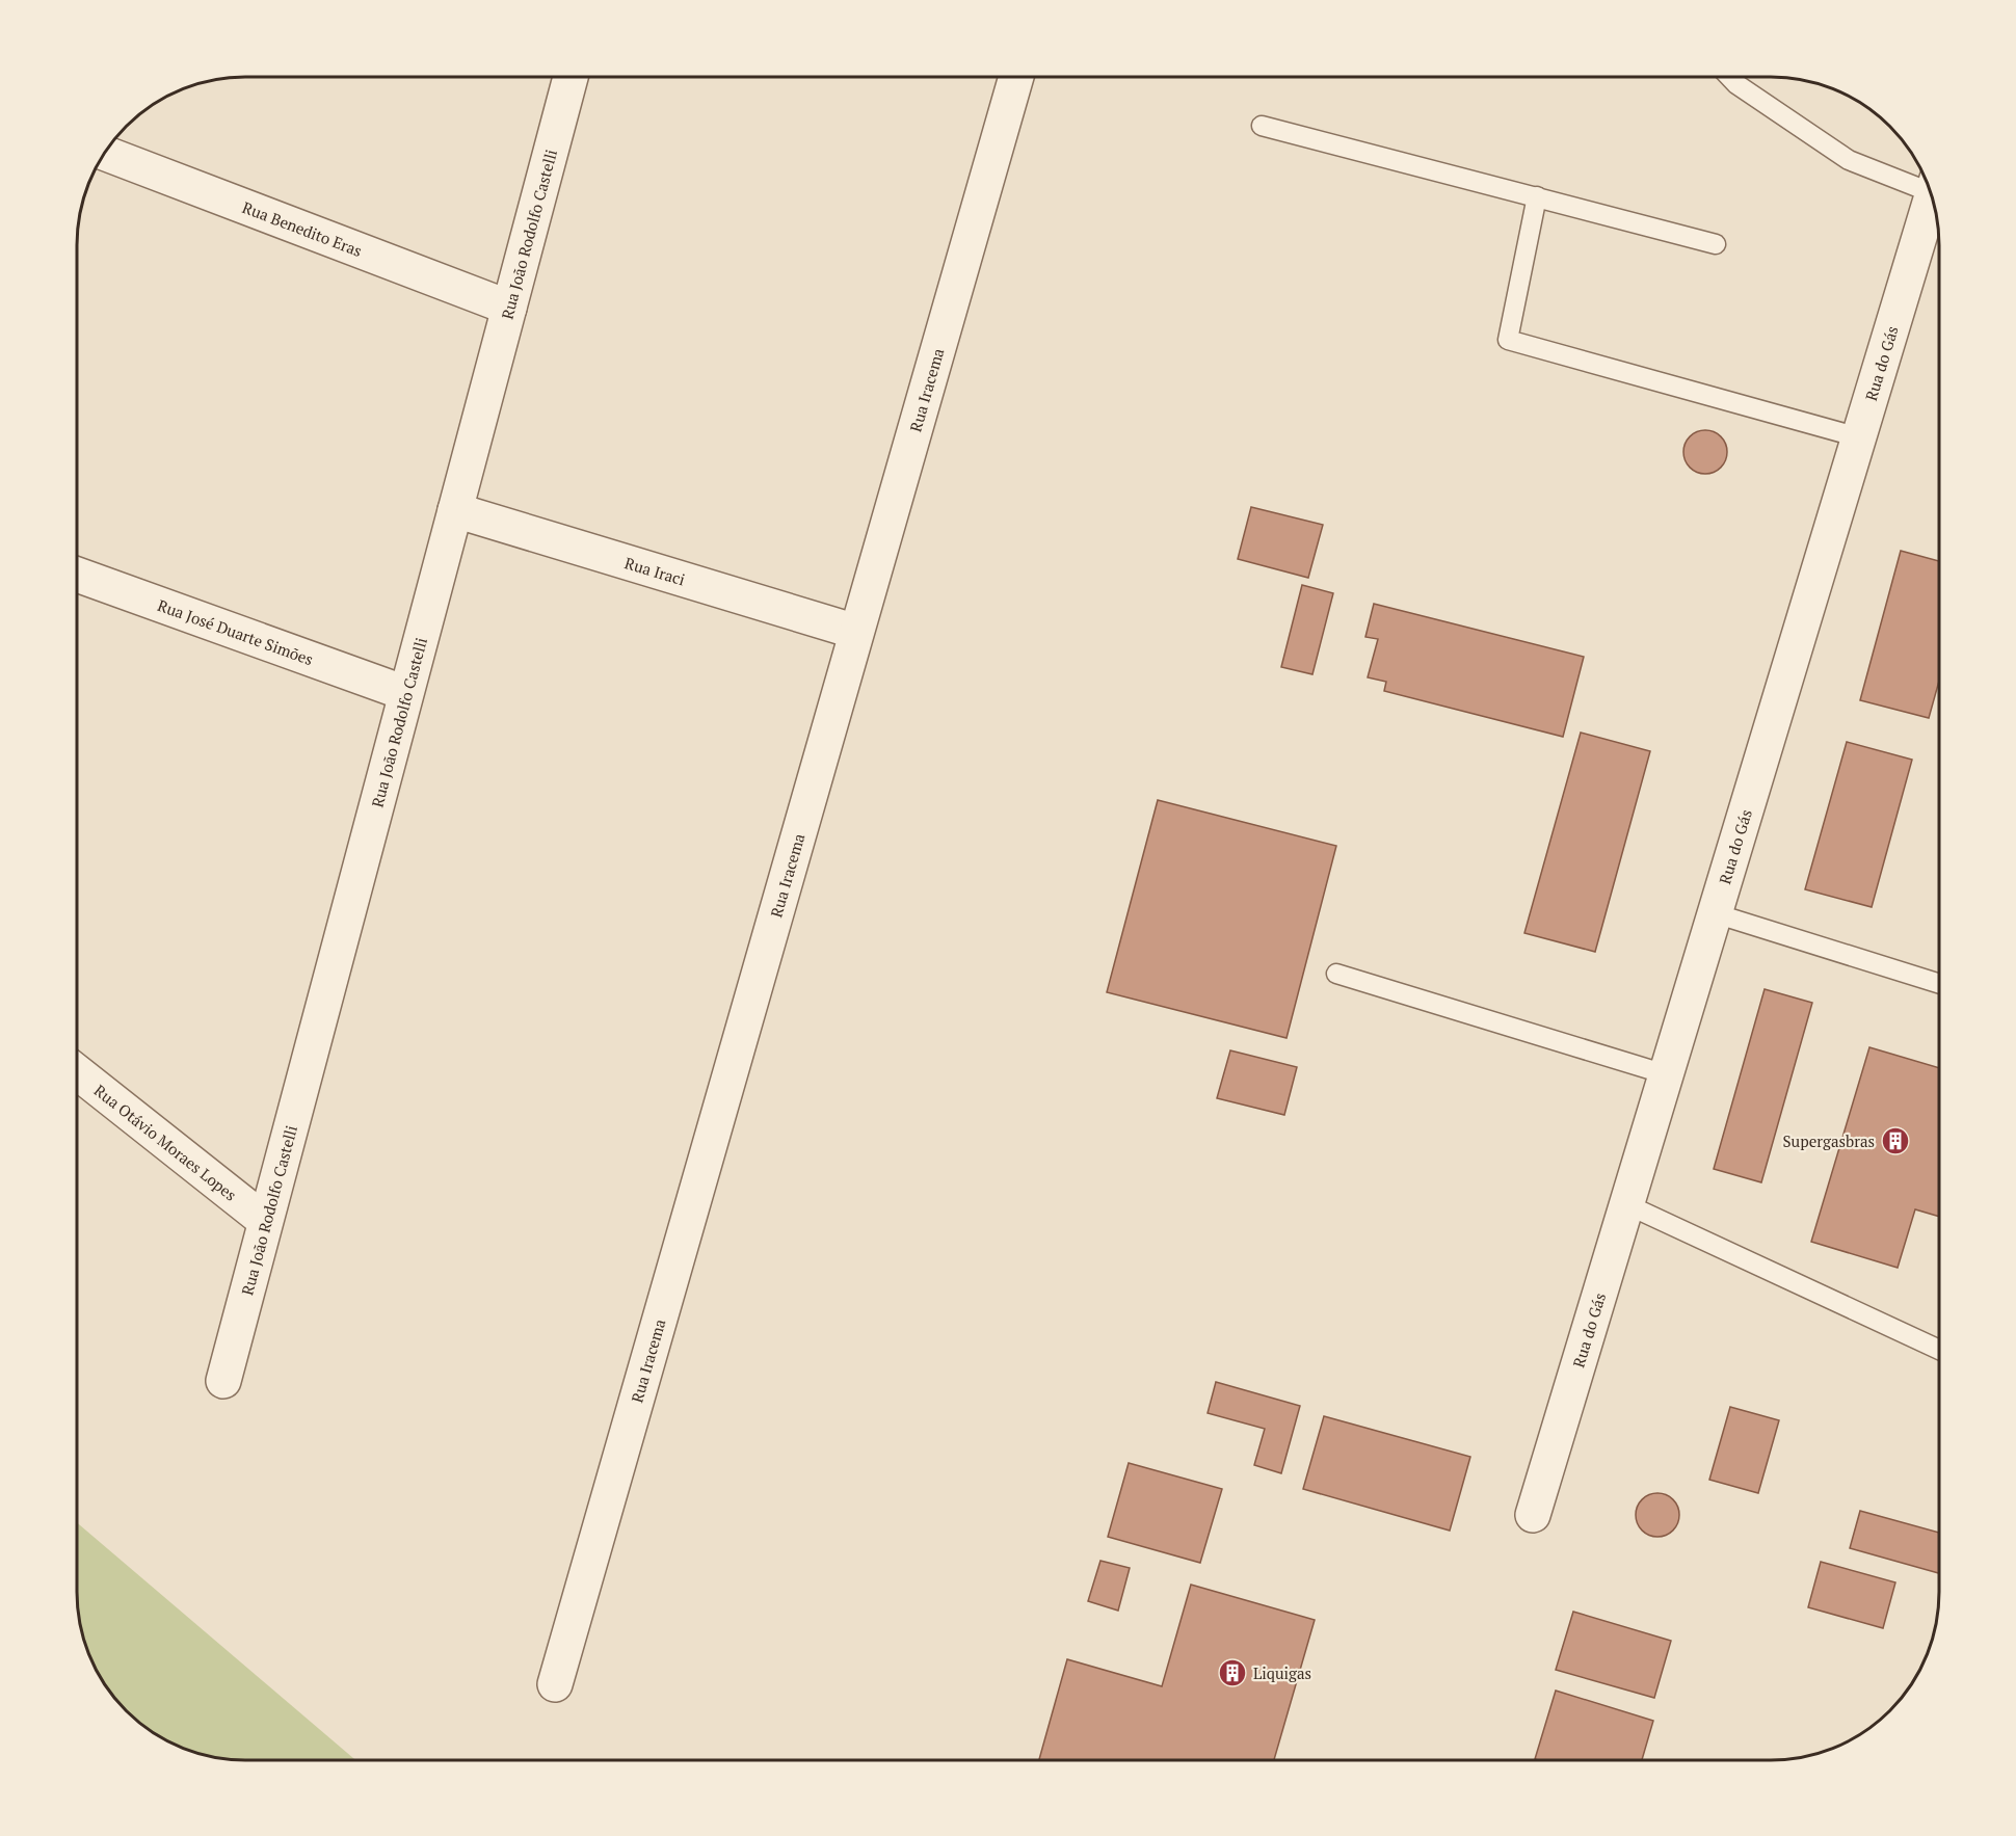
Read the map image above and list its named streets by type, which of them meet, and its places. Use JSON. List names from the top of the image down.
{
  "streets": {
    "street": [
      "Rua Benedito Eras",
      "Rua João Rodolfo Castelli",
      "Rua do Gás",
      "Rua Iracema",
      "Rua Iraci",
      "Rua José Duarte Simões",
      "Rua Otávio Moraes Lopes"
    ]
  },
  "crossings": [
    ["Rua Benedito Eras", "Rua João Rodolfo Castelli"],
    ["Rua João Rodolfo Castelli", "Rua Iraci"],
    ["Rua João Rodolfo Castelli", "Rua José Duarte Simões"],
    ["Rua João Rodolfo Castelli", "Rua Otávio Moraes Lopes"],
    ["Rua Iracema", "Rua Iraci"]
  ],
  "places": {
    "building": ["Supergasbras", "Liquigas"]
  }
}
